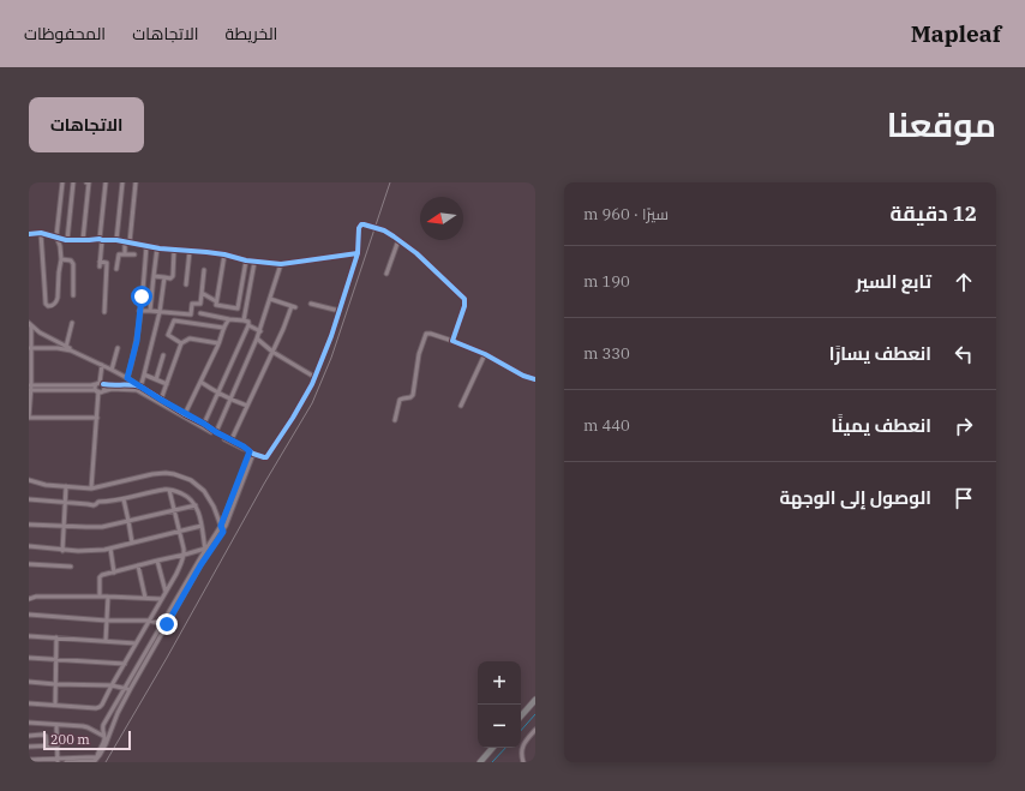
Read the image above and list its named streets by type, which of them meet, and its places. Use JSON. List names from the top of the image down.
{
  "scale_bar": "200 m",
  "north": "left",
  "page": {
    "header": "Mapleaf",
    "nav": ["الخريطة", "الاتجاهات", "المحفوظات"],
    "title": "موقعنا",
    "buttons": "الاتجاهات",
    "heading": ["12 دقيقة", "سيرًا · 960 m"],
    "list": [
      ["تابع السير", "190 m"],
      ["انعطف يسارًا", "330 m"],
      ["انعطف يمينًا", "440 m"],
      "الوصول إلى الوجهة"
    ],
    "map_buttons": ["+", "−"],
    "scale": "200 m"
  }
}
